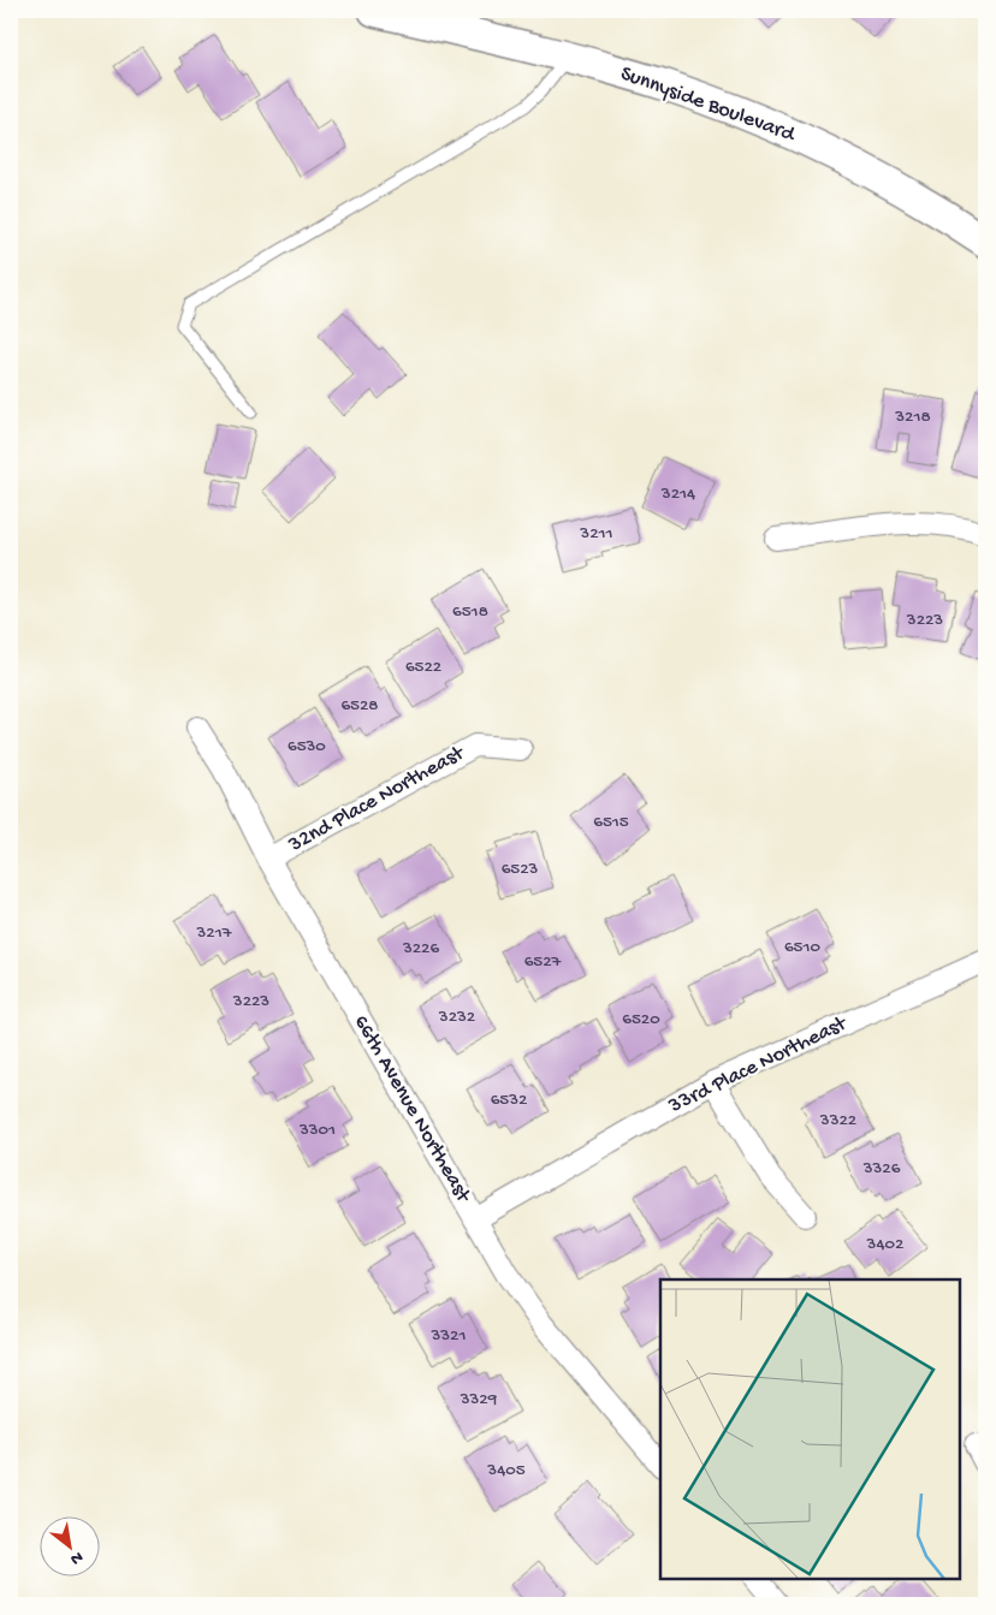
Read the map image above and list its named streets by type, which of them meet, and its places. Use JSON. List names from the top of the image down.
{
  "streets": {
    "street": [
      "Sunnyside Boulevard",
      "32nd Place Northeast",
      "33rd Place Northeast",
      "66th Avenue Northeast"
    ]
  },
  "crossings": [
    ["32nd Place Northeast", "66th Avenue Northeast"],
    ["33rd Place Northeast", "66th Avenue Northeast"]
  ],
  "house_numbers": [
    "3218",
    "3214",
    "3211",
    "6518",
    "3223",
    "6522",
    "6528",
    "6530",
    "6515",
    "6523",
    "3217",
    "6510",
    "3226",
    "6527",
    "3223",
    "3232",
    "6520",
    "6532",
    "3322",
    "3301",
    "3326",
    "3402",
    "3321",
    "3329",
    "3405"
  ],
  "north": "bottom right"
}
